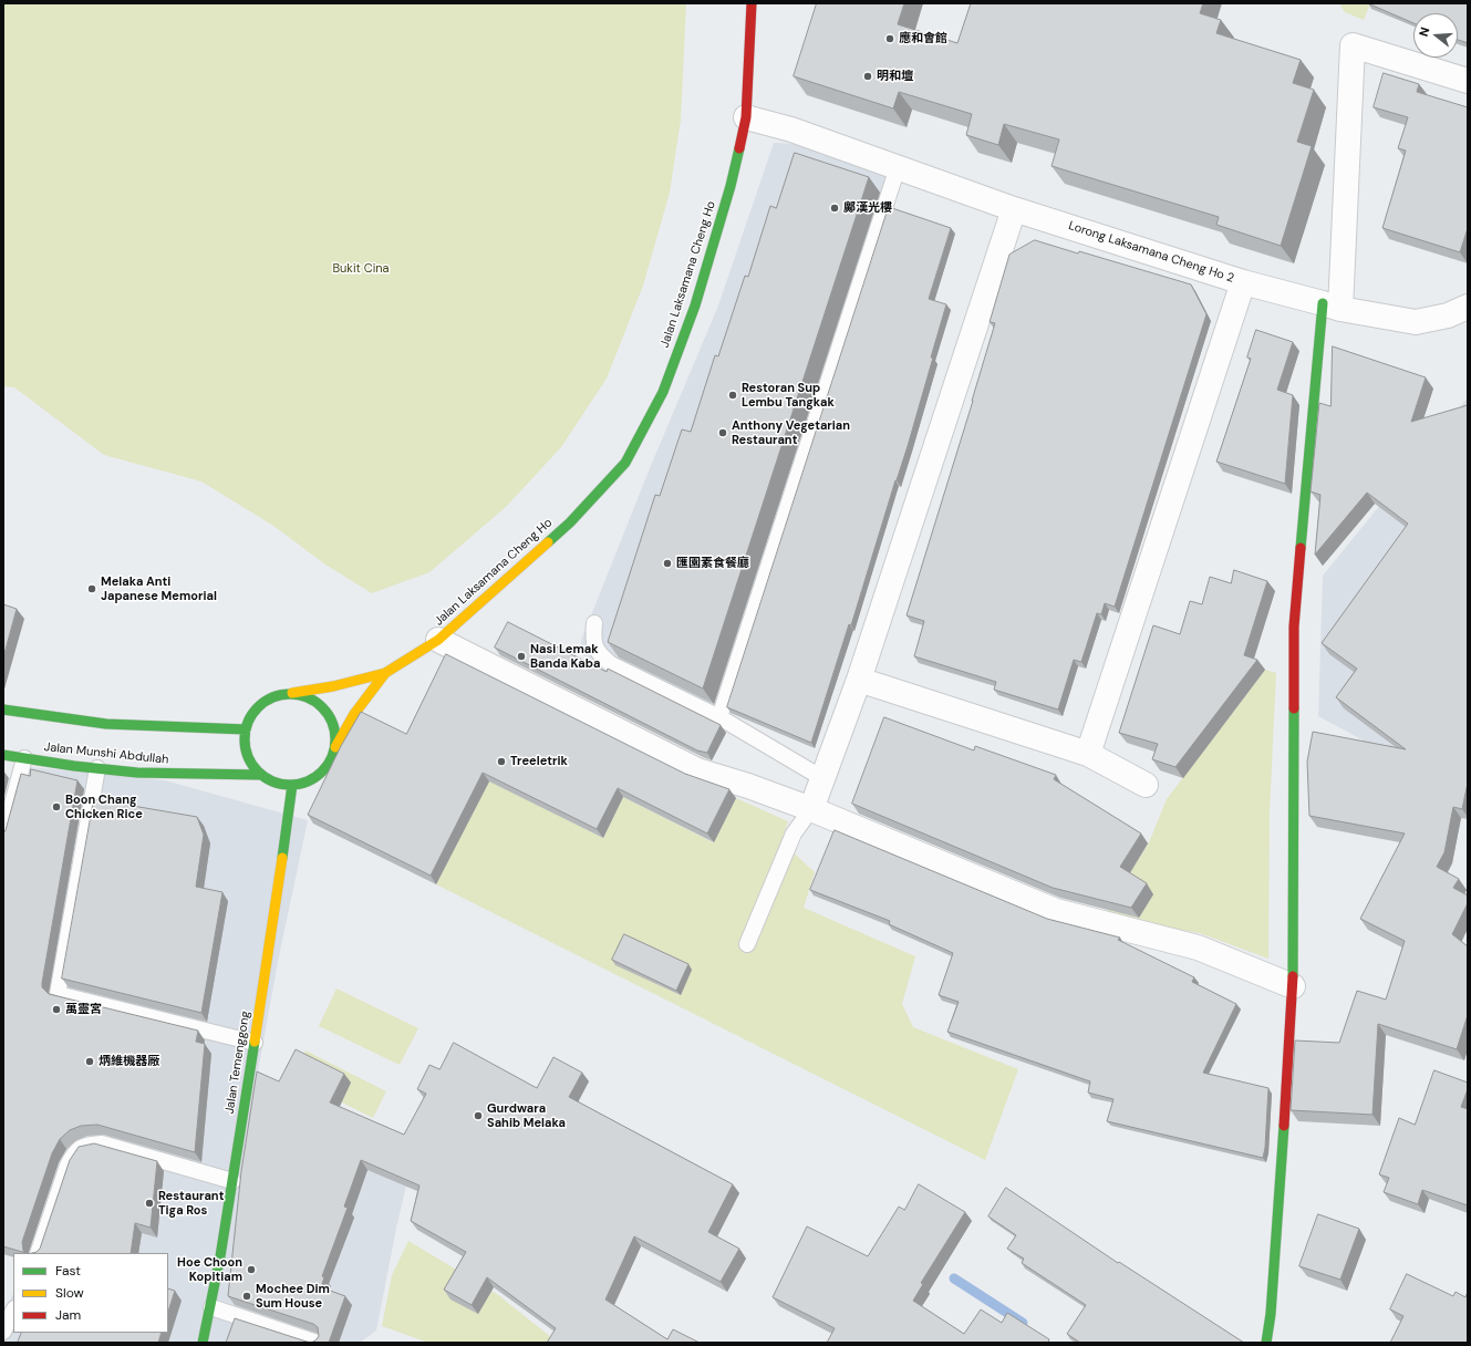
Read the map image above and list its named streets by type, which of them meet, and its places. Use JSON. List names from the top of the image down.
{
  "streets": {
    "main road": ["Jalan Laksamana Cheng Ho", "Jalan Munshi Abdullah", "Jalan Temenggong"],
    "street": ["Lorong Laksamana Cheng Ho 2"]
  },
  "crossings": [
    ["Lorong Laksamana Cheng Ho 2", "Jalan Laksamana Cheng Ho"],
    ["Jalan Laksamana Cheng Ho", "Jalan Munshi Abdullah"],
    ["Jalan Laksamana Cheng Ho", "Jalan Temenggong"],
    ["Jalan Munshi Abdullah", "Jalan Temenggong"]
  ],
  "parks": ["Bukit Cina"],
  "places": [
    "應和會館",
    "明和壇",
    "鄺漢光樓",
    "Restoran Sup Lembu Tangkak",
    "Anthony Vegetarian Restaurant",
    "匯園素食餐廳",
    "Melaka Anti Japanese Memorial",
    "Nasi Lemak Banda Kaba",
    "Treeletrik",
    "Boon Chang Chicken Rice",
    "萬靈宮",
    "炳維機器厰",
    "Gurdwara Sahib Melaka",
    "Restaurant Tiga Ros",
    "Hoe Choon Kopitiam",
    "Mochee Dim Sum House"
  ],
  "legend": ["Fast", "Slow", "Jam"],
  "north": "left"
}
